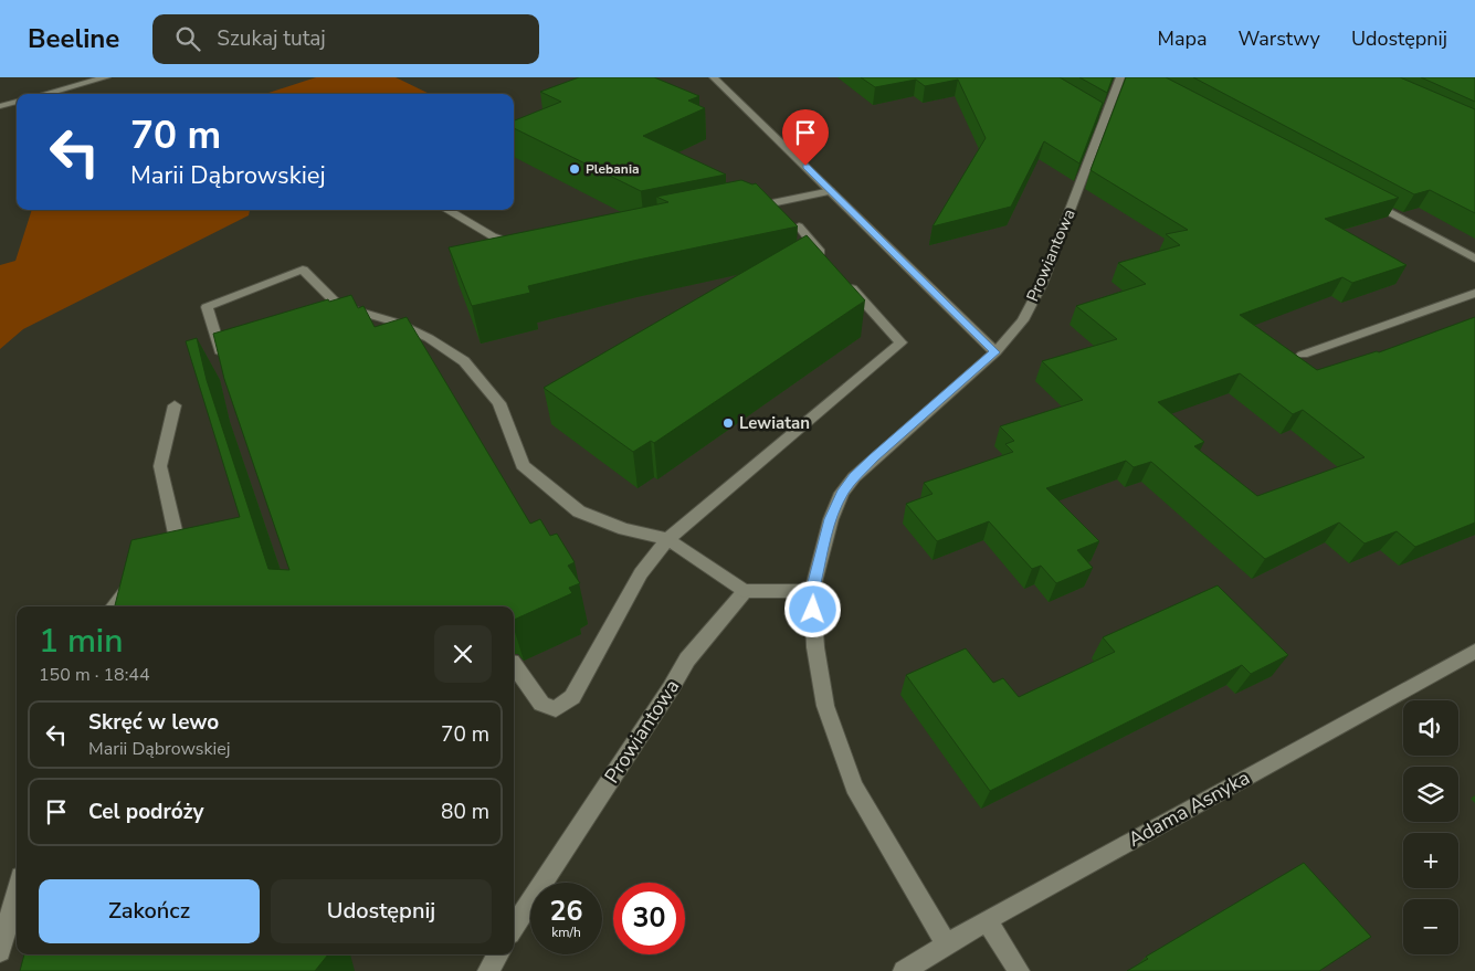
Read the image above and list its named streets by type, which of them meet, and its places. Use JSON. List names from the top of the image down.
{
  "streets": {
    "street": ["Prowiantowa", "Adama Asnyka"]
  },
  "crossings": [
    ["Prowiantowa", "Adama Asnyka"]
  ],
  "places": ["Plebania", "Lewiatan"],
  "page": {
    "header": "Beeline",
    "search": "Szukaj tutaj",
    "nav": ["Mapa", "Warstwy", "Udostępnij"],
    "turn": ["70 m", "Marii Dąbrowskiej"],
    "heading": ["1 min", "150 m · 18:44"],
    "map_buttons": ["+", "−"],
    "list": [
      {
        "name": "Skręć w lewo",
        "note": "Marii Dąbrowskiej",
        "value": "70 m"
      },
      {
        "name": "Cel podróży",
        "value": "80 m"
      }
    ],
    "buttons": ["Zakończ", "Udostępnij"],
    "speed": "26 km/h",
    "limit": "30"
  }
}
